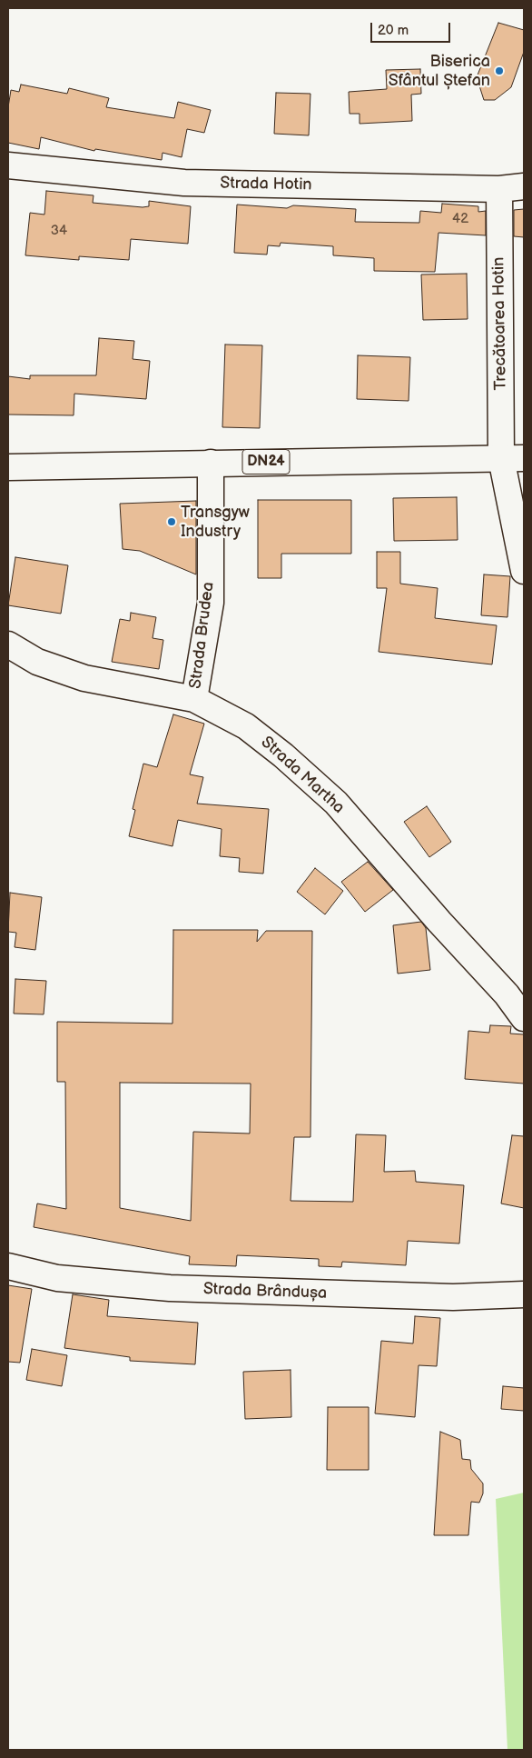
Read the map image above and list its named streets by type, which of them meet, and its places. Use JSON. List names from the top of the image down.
{
  "streets": {
    "street": [
      "Strada Hotin",
      "Trecătoarea Hotin",
      "DN24",
      "Strada Brudea",
      "Strada Martha",
      "Strada Brândușa"
    ]
  },
  "crossings": [
    ["Strada Hotin", "Trecătoarea Hotin"],
    ["Trecătoarea Hotin", "DN24"],
    ["DN24", "Strada Brudea"],
    ["Strada Brudea", "Strada Martha"]
  ],
  "places": ["Biserica Sfântul Ștefan", "Transgyw Industry"],
  "house_numbers": ["42", "34"],
  "scale_bar": "20 m"
}
